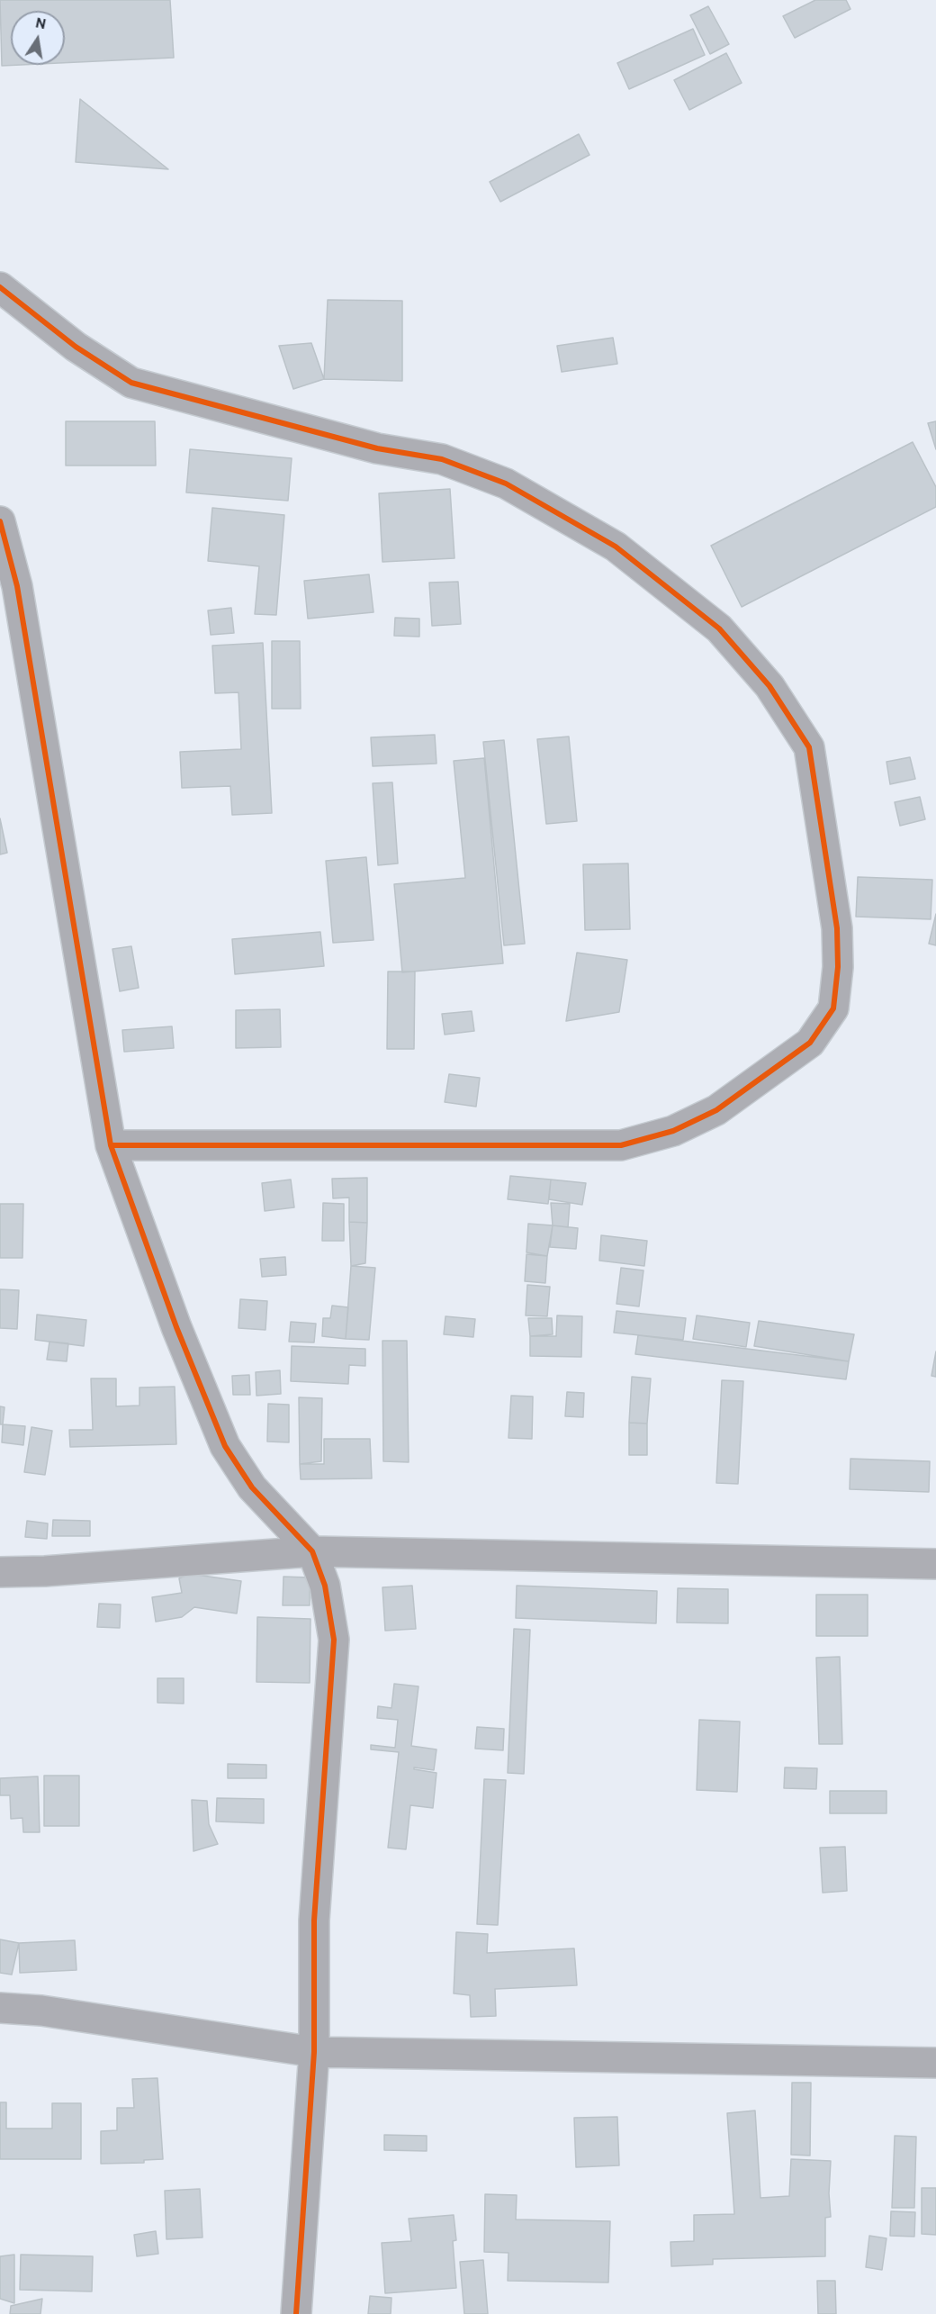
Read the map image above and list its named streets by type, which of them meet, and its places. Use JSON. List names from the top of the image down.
{
  "north": "top"
}
